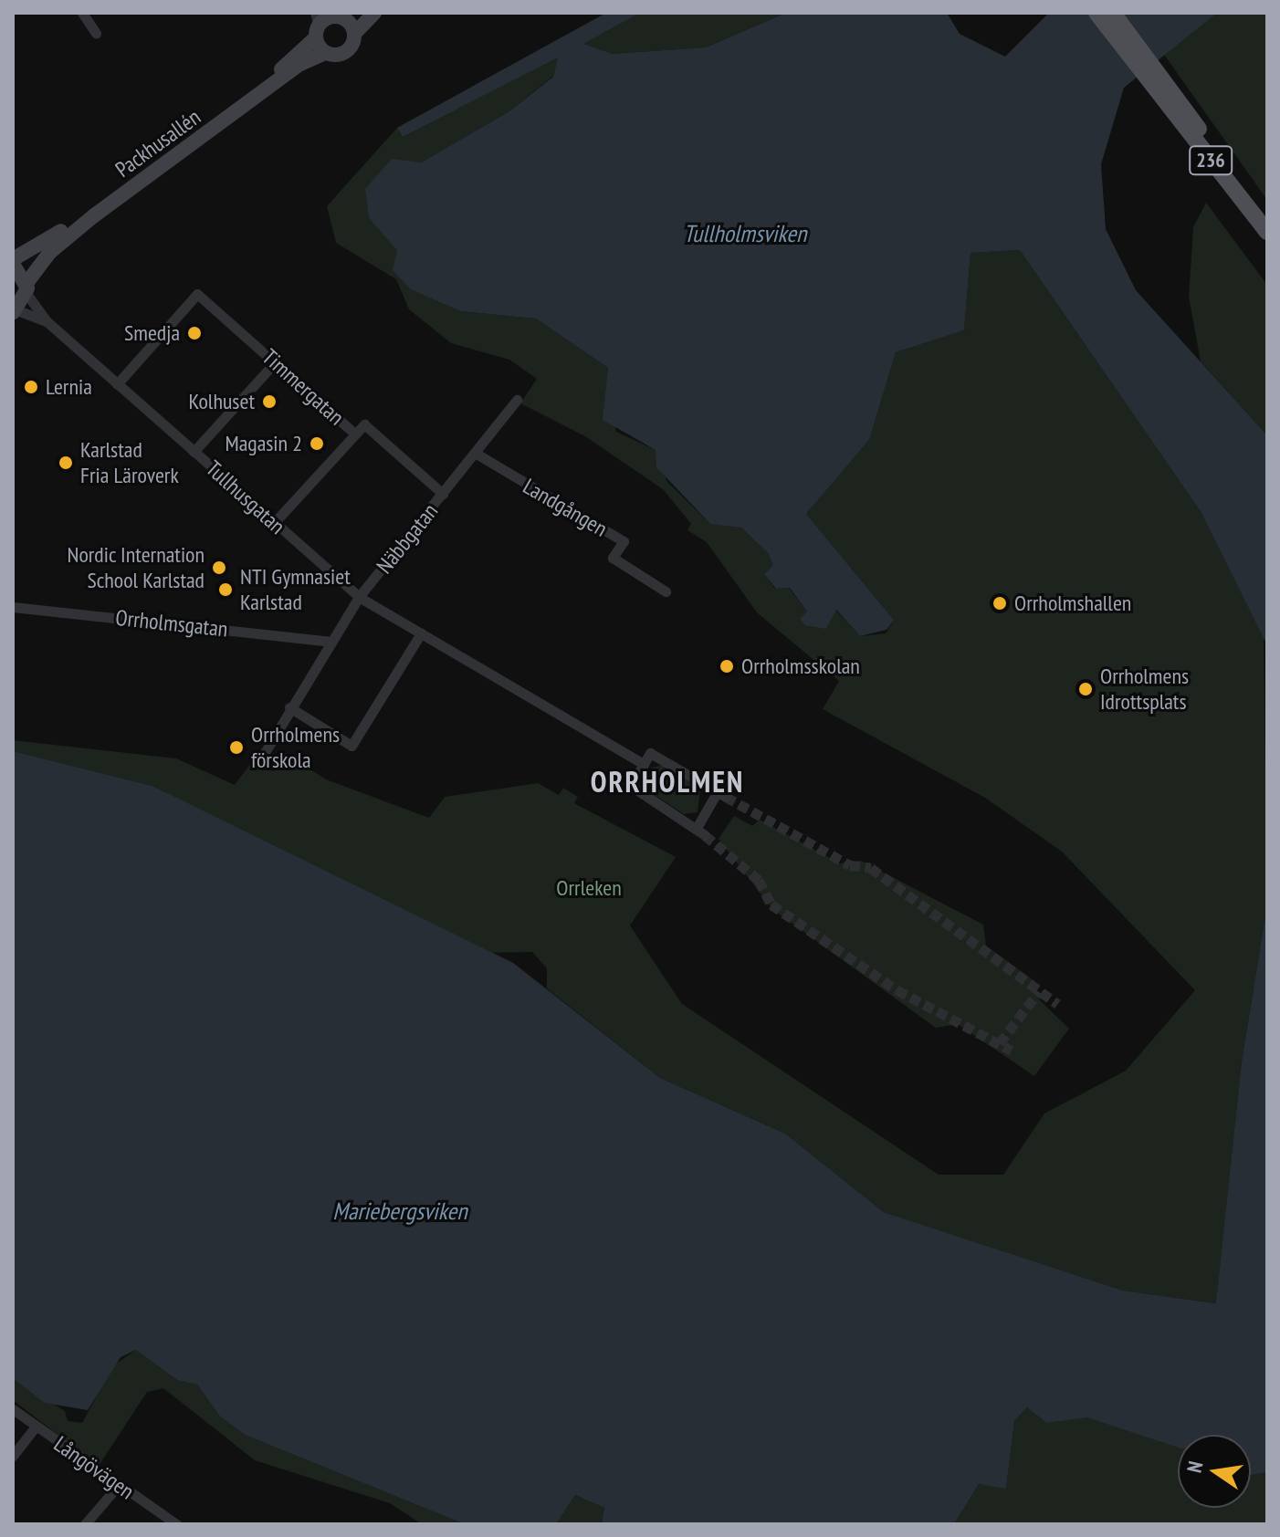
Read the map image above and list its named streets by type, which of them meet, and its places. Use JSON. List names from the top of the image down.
{
  "streets": {
    "main road": ["236"],
    "street": [
      "Packhusallén",
      "Timmergatan",
      "Tullhusgatan",
      "Landgången",
      "Näbbgatan",
      "Orrholmsgatan",
      "Långövägen"
    ]
  },
  "crossings": [
    ["Packhusallén", "Tullhusgatan"],
    ["Timmergatan", "Tullhusgatan"],
    ["Timmergatan", "Näbbgatan"],
    ["Tullhusgatan", "Näbbgatan"],
    ["Landgången", "Näbbgatan"],
    ["Näbbgatan", "Orrholmsgatan"]
  ],
  "districts": ["ORRHOLMEN"],
  "water": ["Tullholmsviken", "Mariebergsviken"],
  "parks": ["Orrleken"],
  "places": [
    "Smedja",
    "Lernia",
    "Kolhuset",
    "Magasin 2",
    "Karlstad Fria Läroverk",
    "Nordic Internation School Karlstad",
    "NTI Gymnasiet Karlstad",
    "Orrholmshallen",
    "Orrholmsskolan",
    "Orrholmens Idrottsplats",
    "Orrholmens förskola"
  ],
  "north": "left"
}
